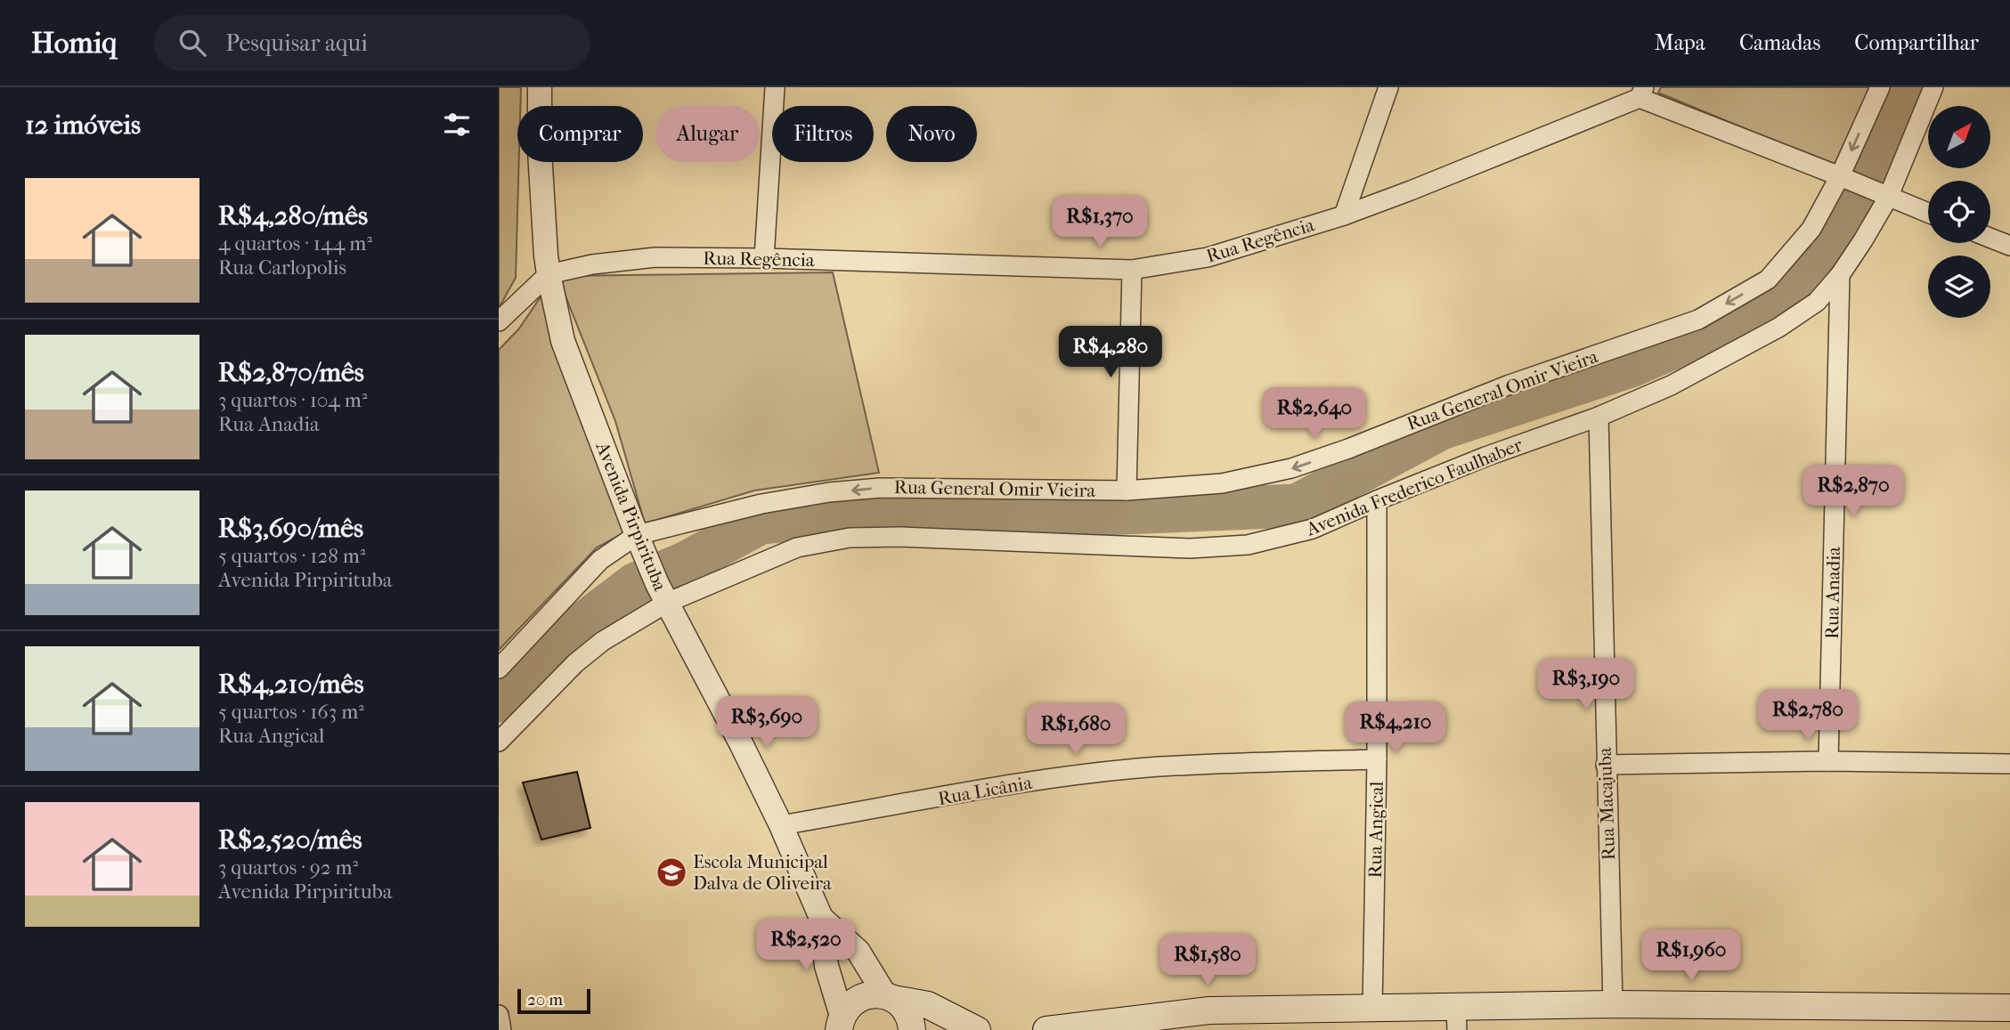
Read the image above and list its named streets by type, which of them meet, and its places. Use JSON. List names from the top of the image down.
{
  "streets": {
    "street": [
      "Rua Regência",
      "Rua General Omir Vieira",
      "Avenida Frederico Faulhaber",
      "Avenida Pirpirituba",
      "Rua Anadia",
      "Rua Licânia",
      "Rua Macajuba",
      "Rua Angical"
    ]
  },
  "crossings": [
    ["Rua Regência", "Avenida Pirpirituba"],
    ["Rua General Omir Vieira", "Avenida Pirpirituba"],
    ["Avenida Frederico Faulhaber", "Avenida Pirpirituba"],
    ["Avenida Frederico Faulhaber", "Rua Anadia"],
    ["Avenida Frederico Faulhaber", "Rua Macajuba"],
    ["Avenida Frederico Faulhaber", "Rua Angical"],
    ["Avenida Pirpirituba", "Rua Licânia"],
    ["Rua Licânia", "Rua Angical"]
  ],
  "one_way": ["Rua General Omir Vieira"],
  "places": {
    "school or university": ["Escola Municipal Dalva de Oliveira"]
  },
  "scale_bar": "20 m",
  "north": "top right",
  "page": {
    "header": "Homiq",
    "search": "Pesquisar aqui",
    "nav": ["Mapa", "Camadas", "Compartilhar"],
    "heading": "12 imóveis",
    "chip": [
      "Comprar",
      "Alugar",
      "Filtros",
      "Novo"
    ],
    "list": [
      {
        "name": "R$4,280/mês",
        "note": "4 quartos · 144 m² · Rua Carlopolis"
      },
      {
        "name": "R$2,870/mês",
        "note": "3 quartos · 104 m² · Rua Anadia"
      },
      {
        "name": "R$3,690/mês",
        "note": "5 quartos · 128 m² · Avenida Pirpirituba"
      },
      {
        "name": "R$4,210/mês",
        "note": "5 quartos · 163 m² · Rua Angical"
      },
      {
        "name": "R$2,520/mês",
        "note": "3 quartos · 92 m² · Avenida Pirpirituba"
      }
    ],
    "price": [
      "R$1,370",
      "R$4,280",
      "R$2,640",
      "R$2,870",
      "R$3,190",
      "R$2,780",
      "R$3,690",
      "R$4,210",
      "R$1,680",
      "R$2,520",
      "R$1,960",
      "R$1,580"
    ],
    "scale": "20 m"
  }
}
